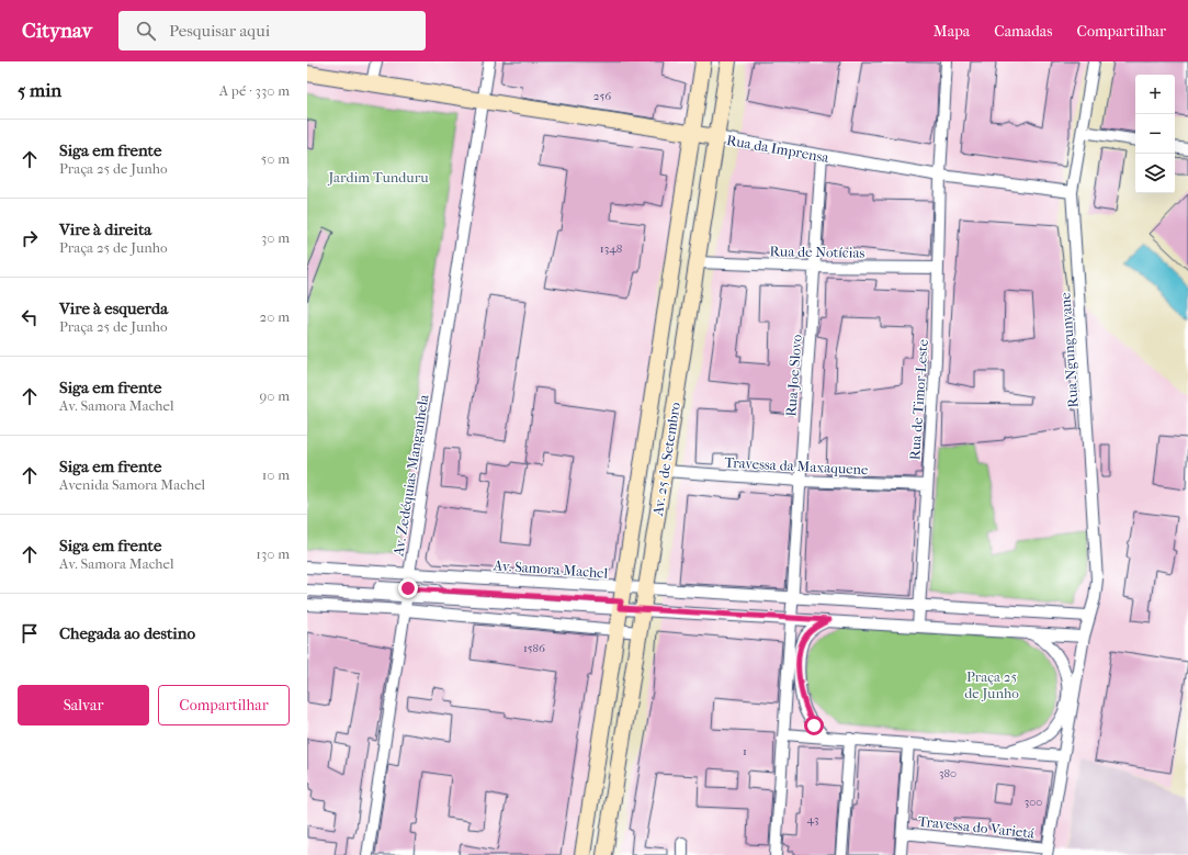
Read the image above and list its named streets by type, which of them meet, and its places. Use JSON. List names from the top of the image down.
{
  "streets": {
    "main road": ["Rua da Imprensa", "Av. 25 de Setembro"],
    "street": [
      "Rua de Notícias",
      "Rua Ngungunyane",
      "Rua Joe Slovo",
      "Rua de Timor-Leste",
      "Travessa da Maxaquene",
      "Av. Zedéquias Manganhela",
      "Av. Samora Machel",
      "Travessa do Varietá"
    ]
  },
  "crossings": [
    ["Rua da Imprensa", "Rua Ngungunyane"],
    ["Rua da Imprensa", "Rua Joe Slovo"],
    ["Rua da Imprensa", "Rua de Timor-Leste"],
    ["Rua da Imprensa", "Av. 25 de Setembro"],
    ["Rua da Imprensa", "Av. Zedéquias Manganhela"],
    ["Rua de Notícias", "Rua Joe Slovo"],
    ["Rua de Notícias", "Rua de Timor-Leste"],
    ["Rua de Notícias", "Av. 25 de Setembro"],
    ["Rua Ngungunyane", "Av. Samora Machel"],
    ["Rua Joe Slovo", "Travessa da Maxaquene"],
    ["Rua Joe Slovo", "Av. Samora Machel"],
    ["Rua de Timor-Leste", "Travessa da Maxaquene"],
    ["Rua de Timor-Leste", "Av. Samora Machel"],
    ["Av. 25 de Setembro", "Travessa da Maxaquene"],
    ["Av. 25 de Setembro", "Av. Samora Machel"],
    ["Av. Zedéquias Manganhela", "Av. Samora Machel"]
  ],
  "parks": ["Jardim Tunduru", "Praça 25 de Junho"],
  "house_numbers": [
    "256",
    "1348",
    "1586",
    "1",
    "380",
    "300",
    "43"
  ],
  "page": {
    "header": "Citynav",
    "search": "Pesquisar aqui",
    "nav": ["Mapa", "Camadas", "Compartilhar"],
    "heading": ["5 min", "A pé · 330 m"],
    "map_buttons": ["+", "−"],
    "list": [
      ["Siga em frente", "Praça 25 de Junho", "50 m"],
      ["Vire à direita", "Praça 25 de Junho", "30 m"],
      ["Vire à esquerda", "Praça 25 de Junho", "20 m"],
      ["Siga em frente", "Av. Samora Machel", "90 m"],
      ["Siga em frente", "Avenida Samora Machel", "10 m"],
      ["Siga em frente", "Av. Samora Machel", "130 m"],
      "Chegada ao destino"
    ],
    "buttons": ["Salvar", "Compartilhar"]
  }
}
